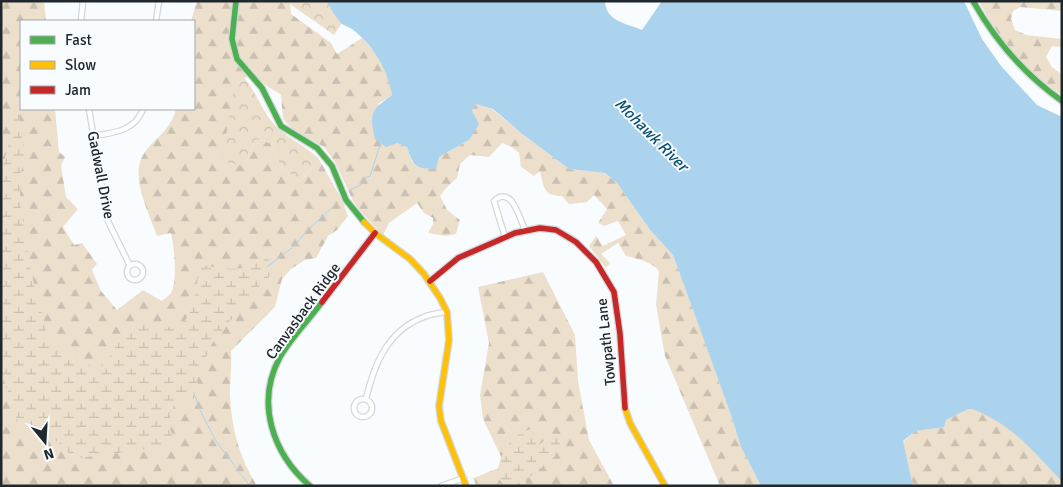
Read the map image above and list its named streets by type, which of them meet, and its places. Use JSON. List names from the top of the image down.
{
  "streets": {
    "street": ["Gadwall Drive", "Canvasback Ridge", "Towpath Lane"]
  },
  "water": ["Mohawk River"],
  "legend": ["Fast", "Slow", "Jam"],
  "north": "bottom"
}
